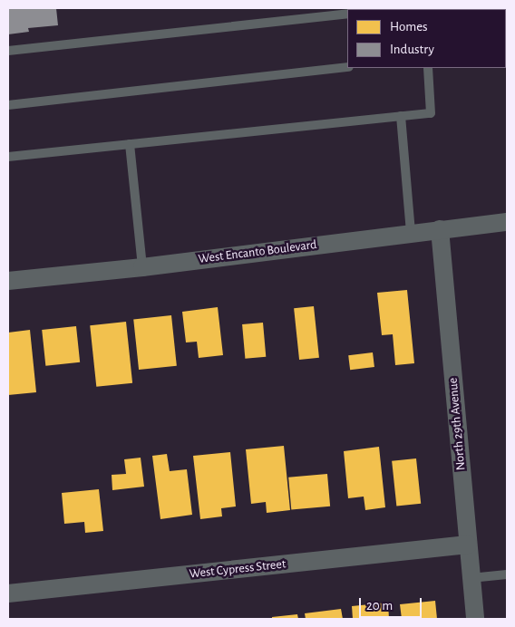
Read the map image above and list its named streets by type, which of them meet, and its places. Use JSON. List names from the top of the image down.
{
  "streets": {
    "street": ["West Encanto Boulevard", "North 29th Avenue", "West Cypress Street"]
  },
  "crossings": [
    ["West Encanto Boulevard", "North 29th Avenue"],
    ["North 29th Avenue", "West Cypress Street"]
  ],
  "legend": ["Homes", "Industry"],
  "scale_bar": "20 m"
}
